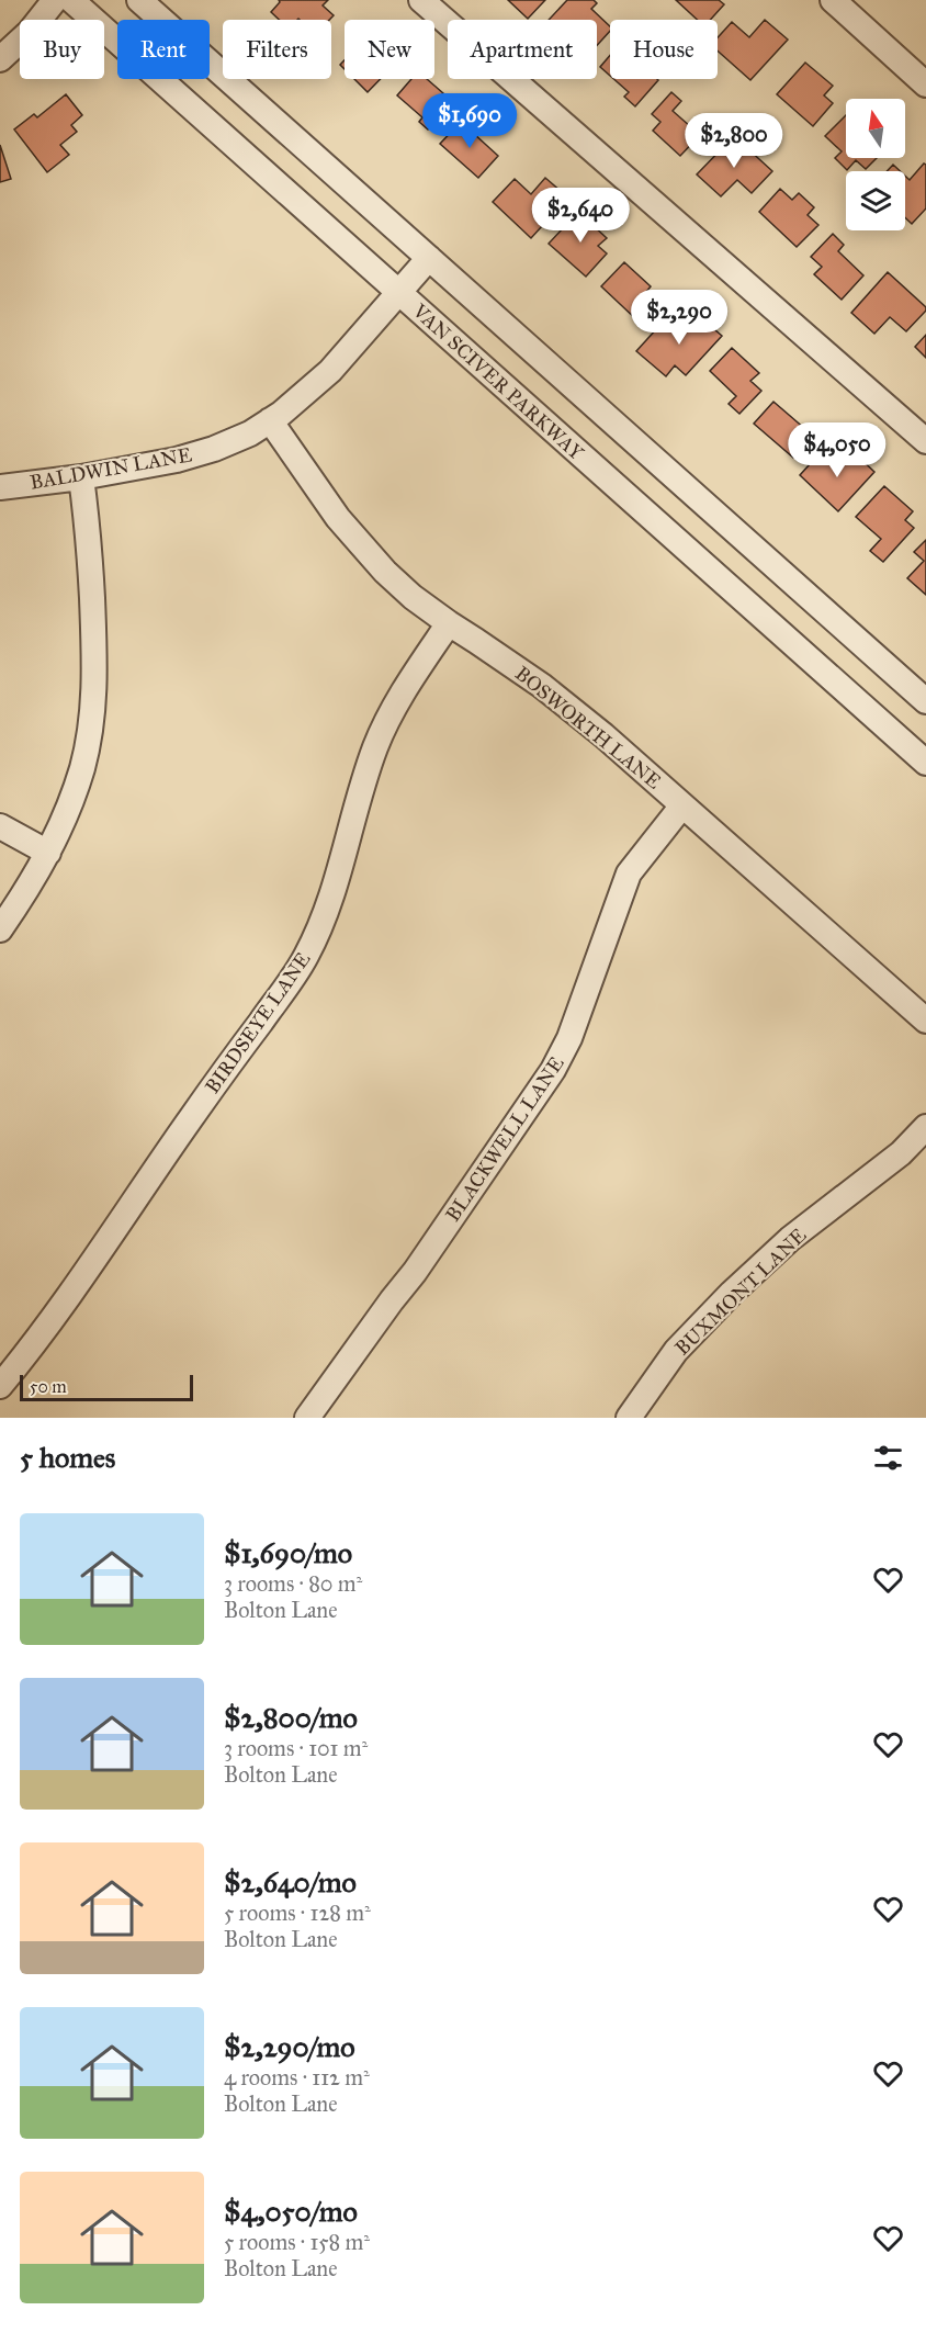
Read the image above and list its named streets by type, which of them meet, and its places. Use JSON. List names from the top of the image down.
{
  "streets": {
    "street": [
      "VAN SCIVER PARKWAY",
      "BALDWIN LANE",
      "BOSWORTH LANE",
      "BIRDSEYE LANE",
      "BLACKWELL LANE",
      "BUXMONT LANE"
    ]
  },
  "crossings": [
    ["VAN SCIVER PARKWAY", "BALDWIN LANE"],
    ["BALDWIN LANE", "BOSWORTH LANE"],
    ["BOSWORTH LANE", "BIRDSEYE LANE"],
    ["BOSWORTH LANE", "BLACKWELL LANE"]
  ],
  "scale_bar": "50 m",
  "north": "top",
  "page": {
    "chip": [
      "Buy",
      "Rent",
      "Filters",
      "New",
      "Apartment",
      "House"
    ],
    "price": [
      "$1,690",
      "$2,800",
      "$2,640",
      "$2,290",
      "$4,050"
    ],
    "scale": "50 m",
    "heading": "5 homes",
    "list": [
      {
        "name": "$1,690/mo",
        "note": "3 rooms · 80 m² · Bolton Lane"
      },
      {
        "name": "$2,800/mo",
        "note": "3 rooms · 101 m² · Bolton Lane"
      },
      {
        "name": "$2,640/mo",
        "note": "5 rooms · 128 m² · Bolton Lane"
      },
      {
        "name": "$2,290/mo",
        "note": "4 rooms · 112 m² · Bolton Lane"
      },
      {
        "name": "$4,050/mo",
        "note": "5 rooms · 158 m² · Bolton Lane"
      }
    ]
  }
}
